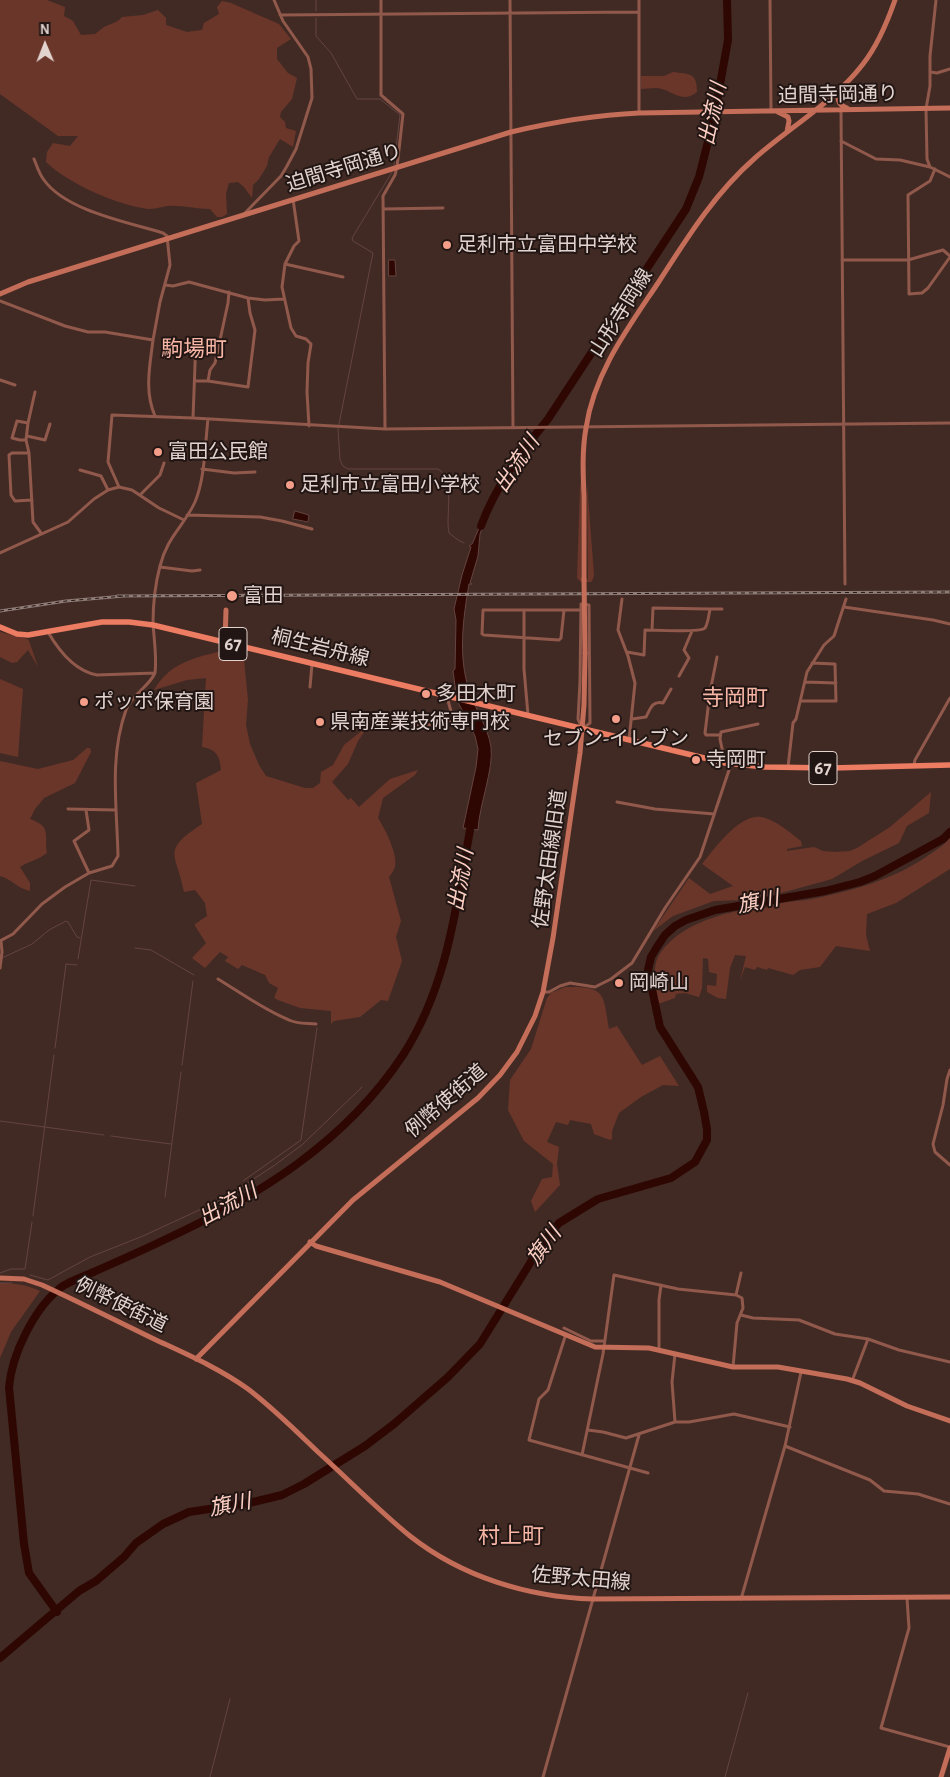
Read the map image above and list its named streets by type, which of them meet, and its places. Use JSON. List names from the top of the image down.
{
  "streets": {
    "main road": ["67", "桐生岩舟線"],
    "street": [
      "迫間寺岡通り",
      "山形寺岡線",
      "佐野太田線旧道",
      "例幣使街道",
      "佐野太田線"
    ]
  },
  "crossings": [
    ["迫間寺岡通り", "山形寺岡線"],
    ["山形寺岡線", "67"],
    ["山形寺岡線", "佐野太田線旧道"],
    ["67", "桐生岩舟線"],
    ["67", "佐野太田線旧道"],
    ["佐野太田線旧道", "例幣使街道"],
    ["例幣使街道", "佐野太田線"]
  ],
  "districts": ["駒場町", "寺岡町", "村上町"],
  "water": ["出流川", "旗川"],
  "places": [
    "足利市立富田中学校",
    "富田公民館",
    "足利市立富田小学校",
    "富田",
    "多田木町",
    "ポッポ保育園",
    "セブン-イレブン",
    "県南産業技術専門校",
    "寺岡町",
    "岡崎山"
  ],
  "north": "top"
}
